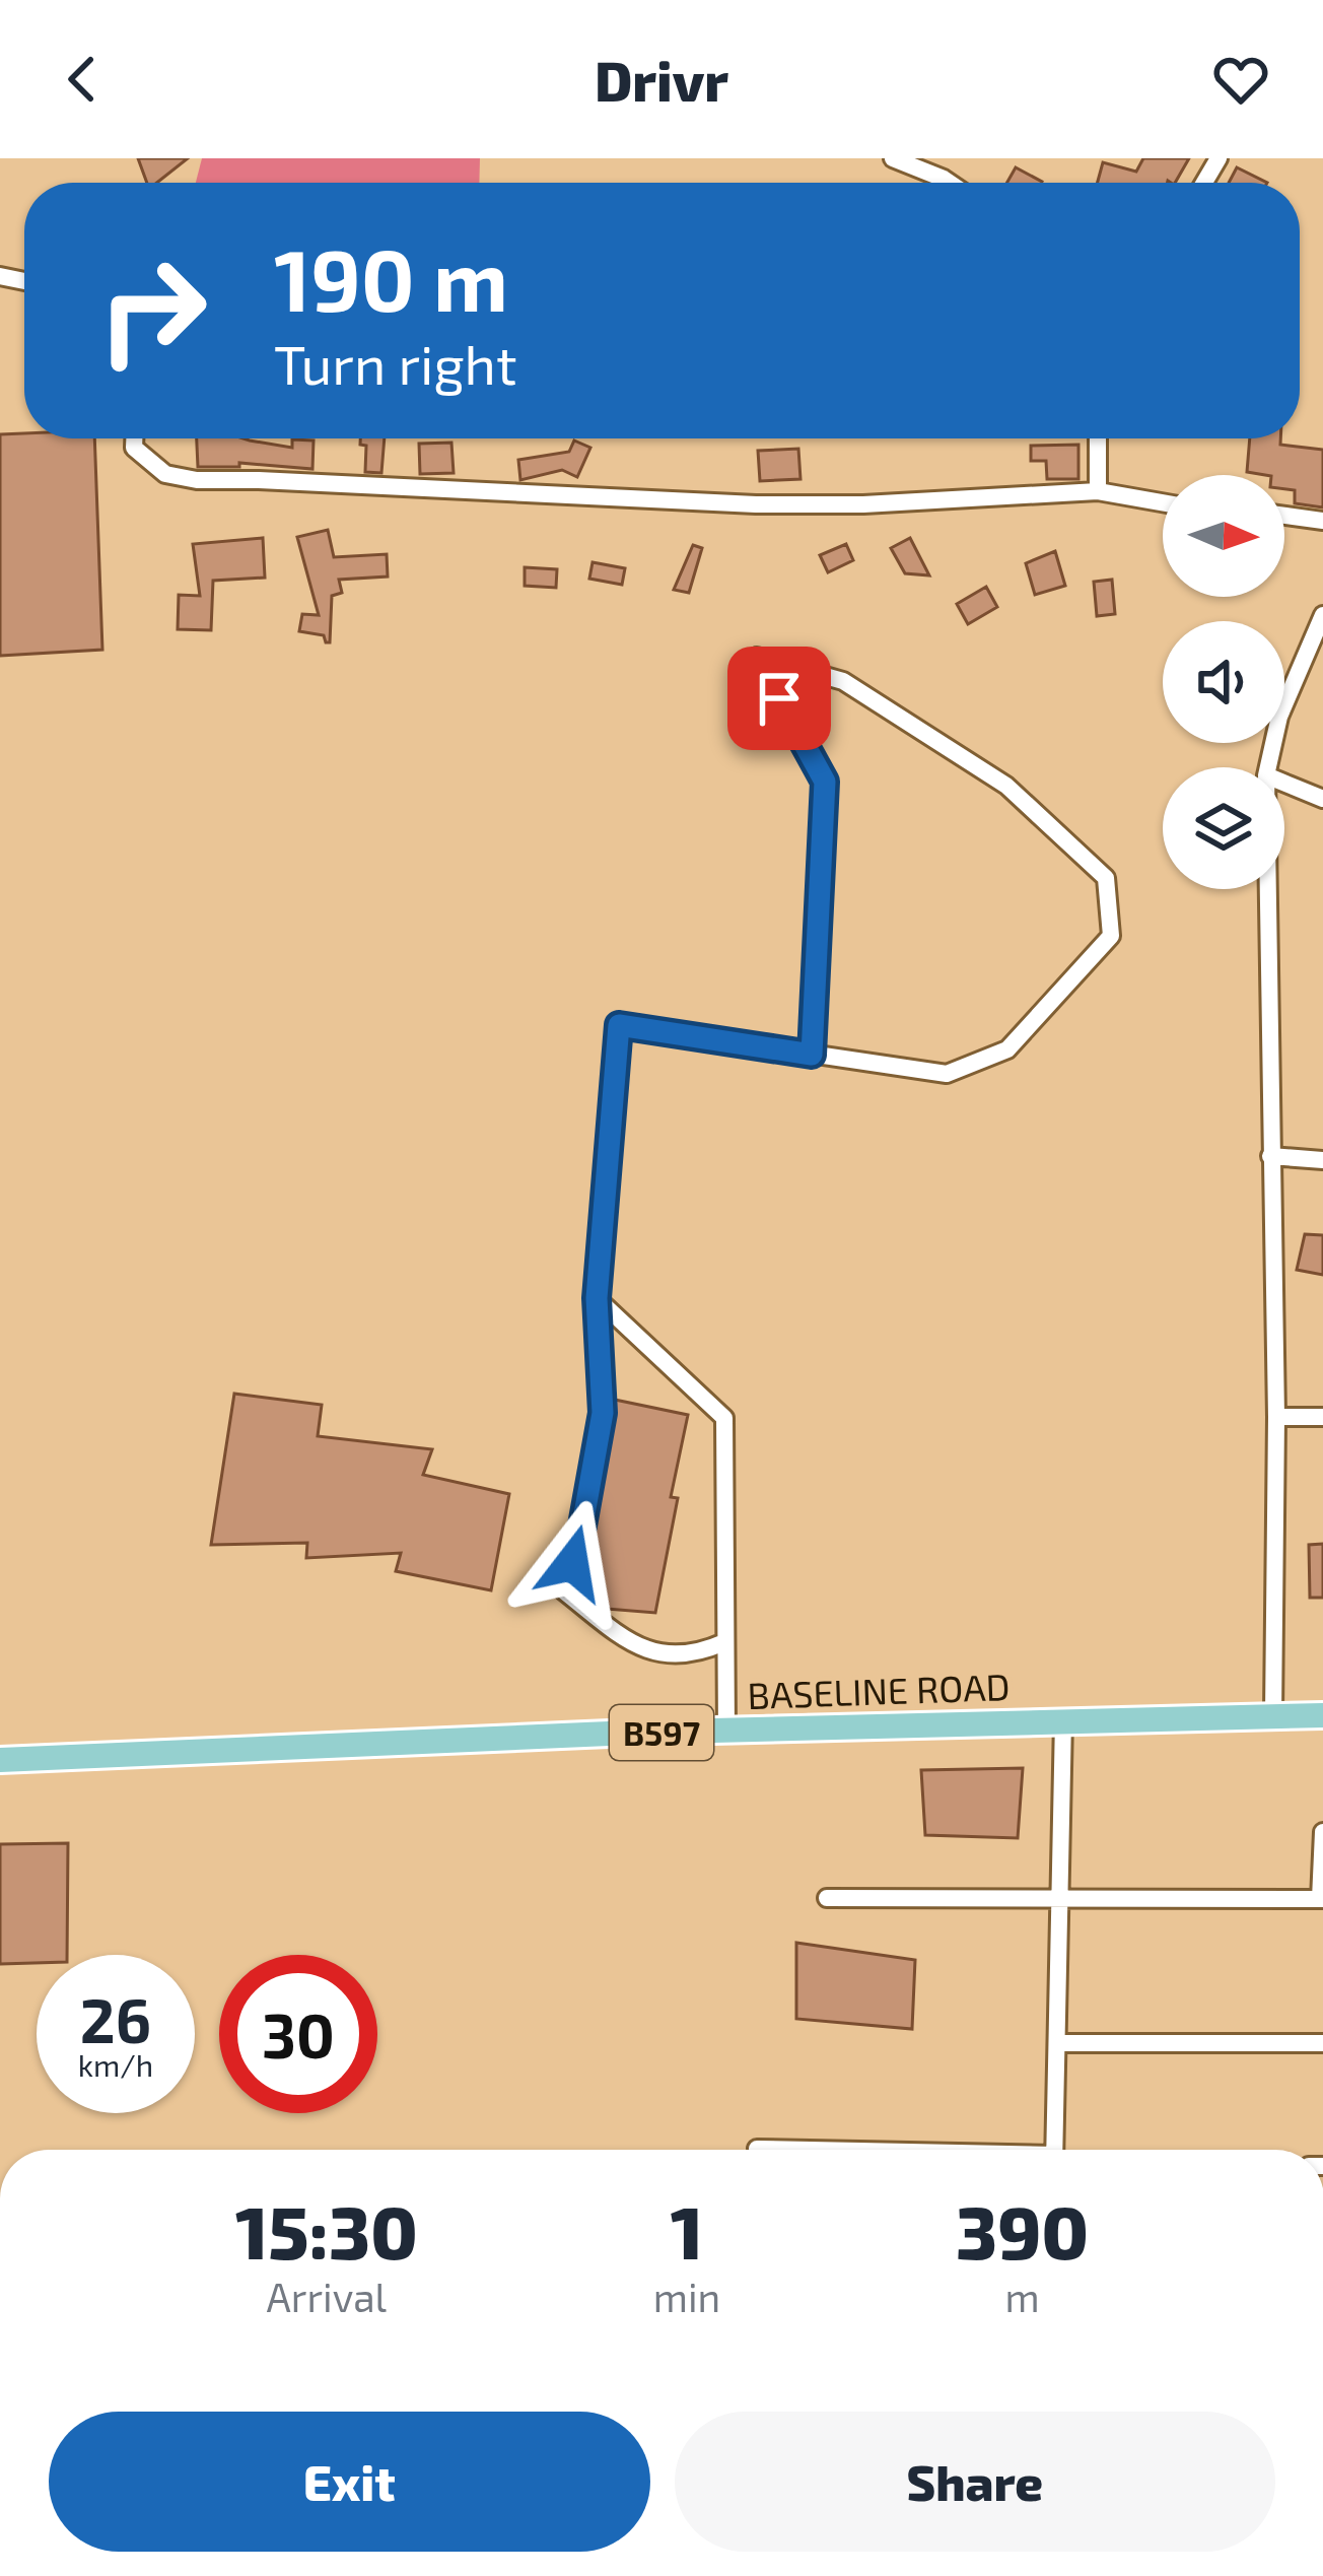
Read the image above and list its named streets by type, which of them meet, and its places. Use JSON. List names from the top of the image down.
{
  "streets": {
    "main road": ["BASELINE ROAD", "B597"]
  },
  "north": "right",
  "page": {
    "header": "Drivr",
    "turn": ["190 m", "Turn right"],
    "speed": "26 km/h",
    "limit": "30",
    "eta": [
      "15:30",
      "Arrival",
      "1",
      "min",
      "390",
      "m"
    ],
    "buttons": ["Exit", "Share"]
  }
}
